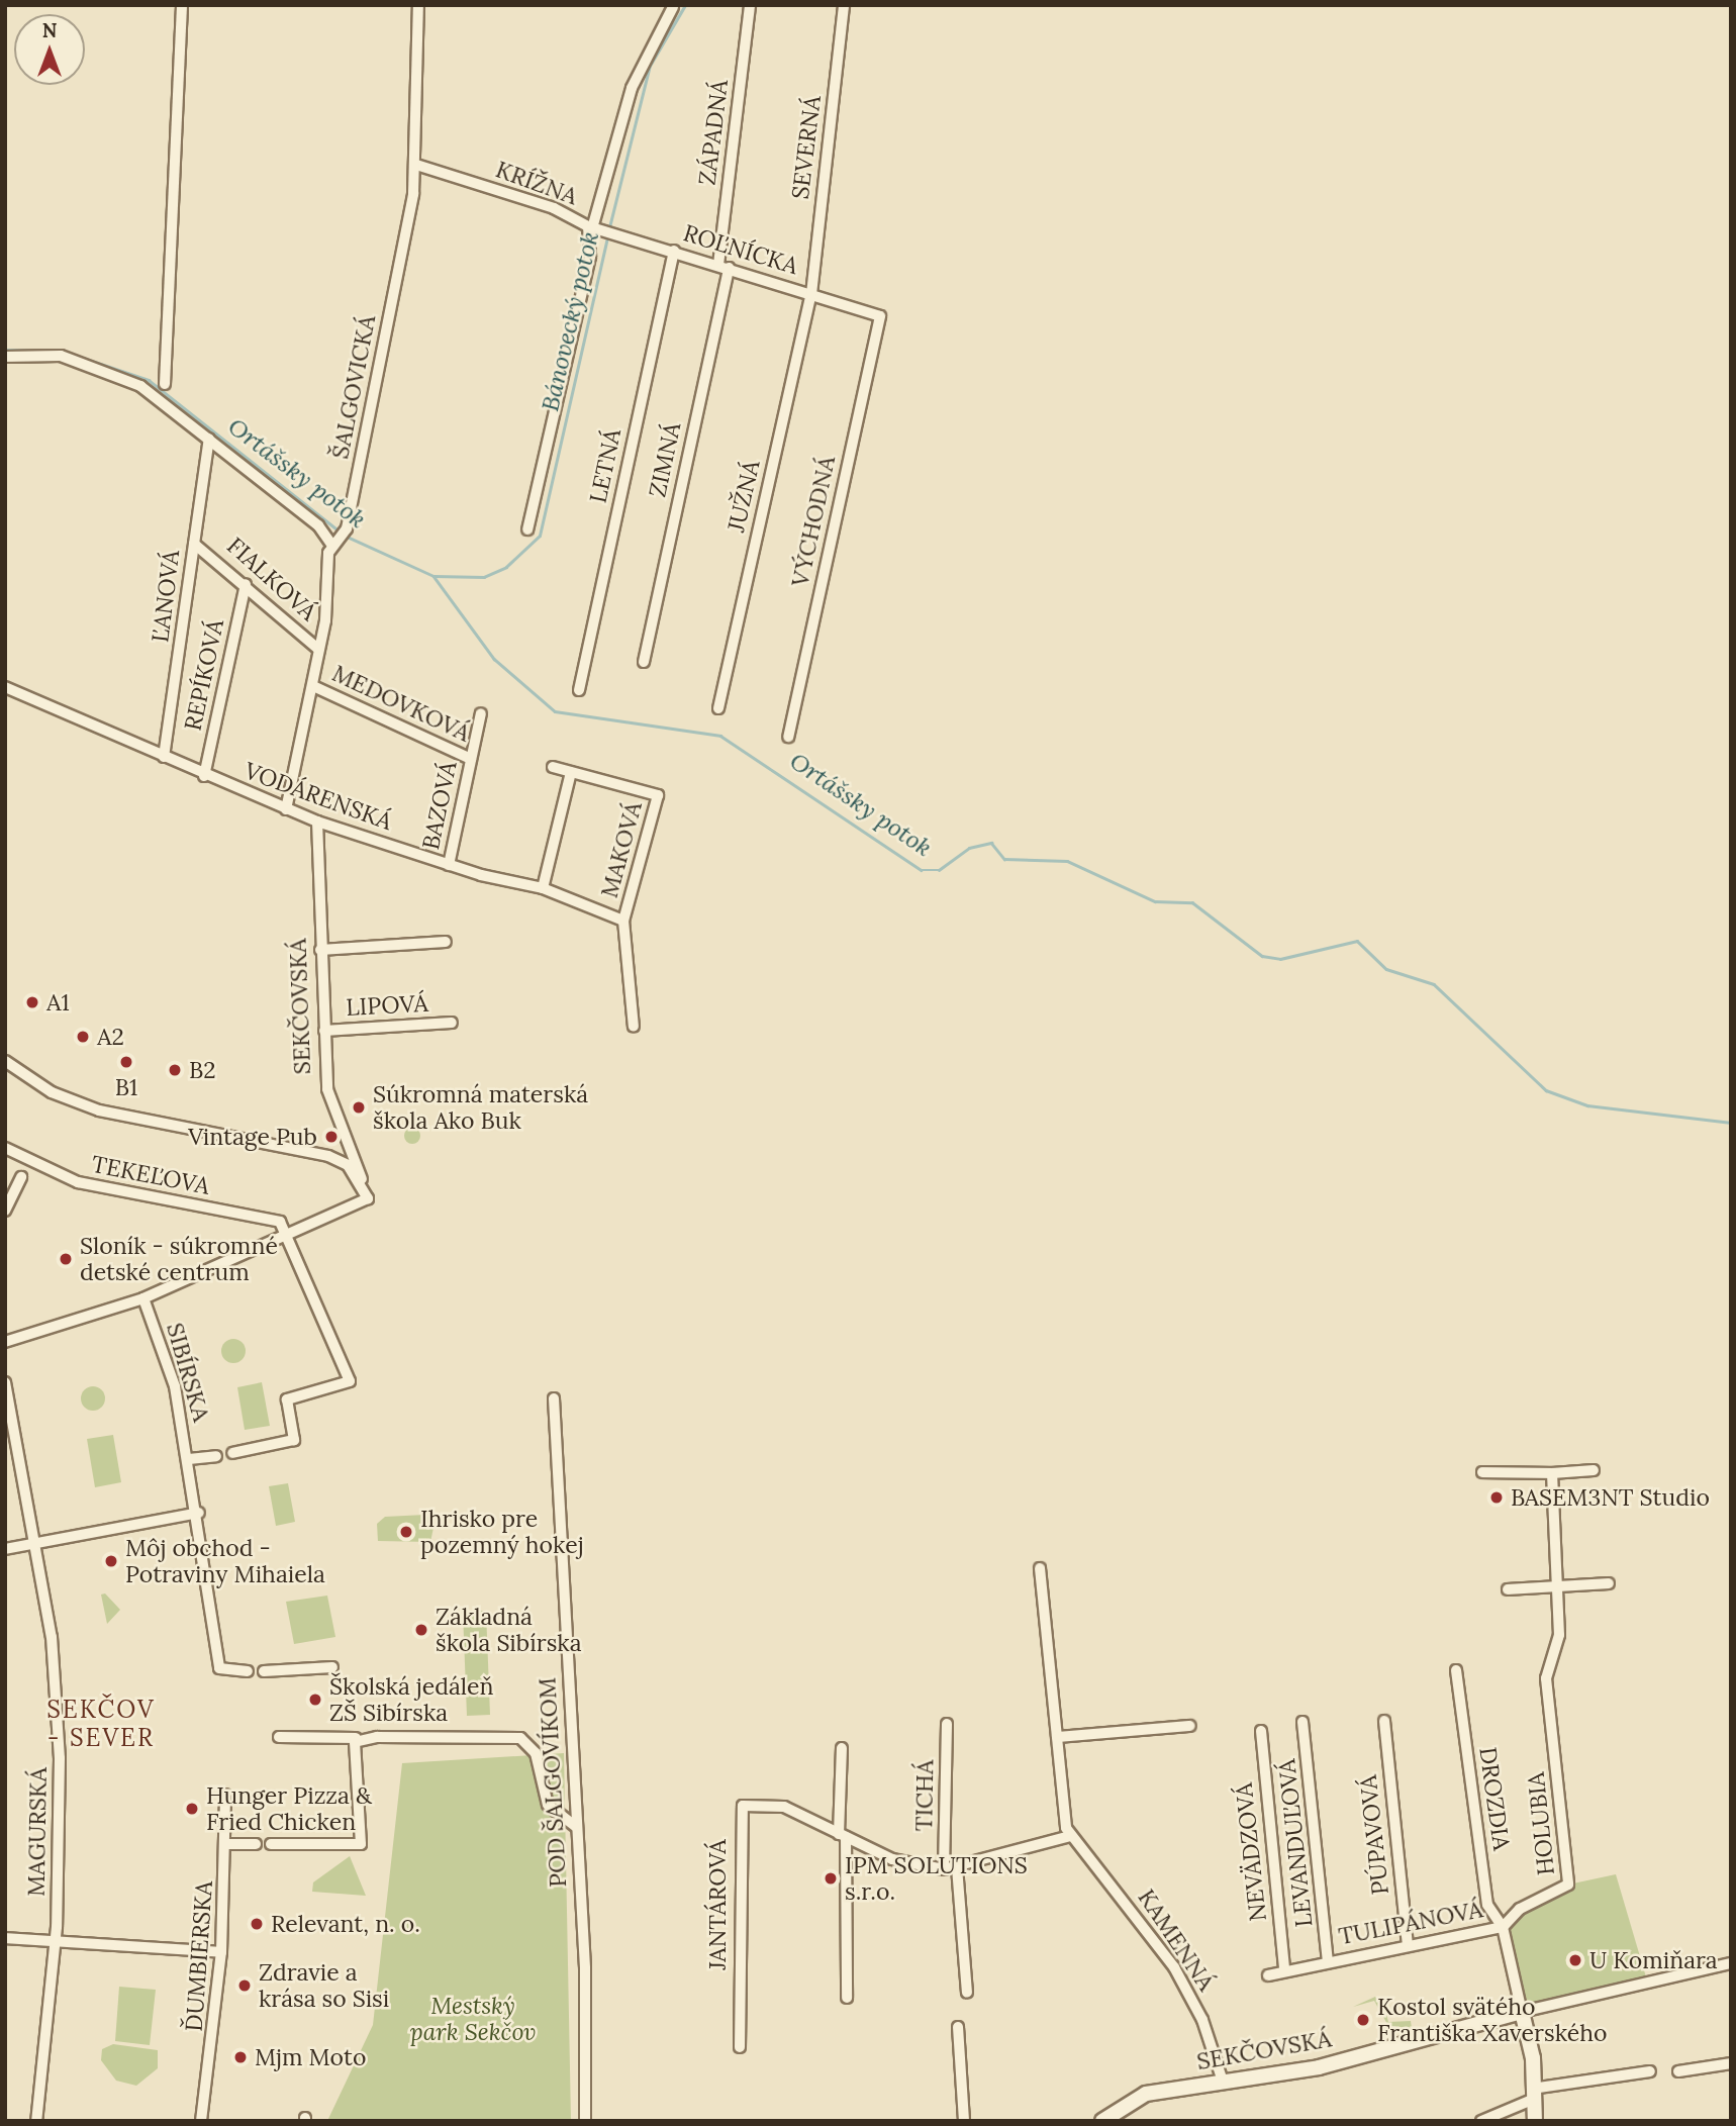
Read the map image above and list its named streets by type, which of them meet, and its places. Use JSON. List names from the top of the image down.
{
  "streets": {
    "street": [
      "ZÁPADNÁ",
      "SEVERNÁ",
      "KRÍŽNA",
      "ROĽNÍCKA",
      "ŠALGOVICKÁ",
      "ZIMNÁ",
      "LETNÁ",
      "JUŽNÁ",
      "VÝCHODNÁ",
      "FIALKOVÁ",
      "ĽANOVÁ",
      "REPÍKOVÁ",
      "MEDOVKOVÁ",
      "VODÁRENSKÁ",
      "BAZOVÁ",
      "MAKOVÁ",
      "LIPOVÁ",
      "SEKČOVSKÁ",
      "TEKEĽOVA",
      "SIBÍRSKA",
      "POD ŠALGOVÍKOM",
      "TICHÁ",
      "DROZDIA",
      "HOLUBIA",
      "MAGURSKÁ",
      "PÚPAVOVÁ",
      "LEVANDUĽOVÁ",
      "NEVÄDZOVÁ",
      "JANTÁROVÁ",
      "TULIPÁNOVÁ",
      "KAMENNÁ",
      "ĎUMBIERSKA"
    ]
  },
  "crossings": [
    ["ZÁPADNÁ", "ROĽNÍCKA"],
    ["ZÁPADNÁ", "ZIMNÁ"],
    ["SEVERNÁ", "ROĽNÍCKA"],
    ["SEVERNÁ", "JUŽNÁ"],
    ["KRÍŽNA", "ROĽNÍCKA"],
    ["KRÍŽNA", "ŠALGOVICKÁ"],
    ["ROĽNÍCKA", "ZIMNÁ"],
    ["ROĽNÍCKA", "LETNÁ"],
    ["ROĽNÍCKA", "JUŽNÁ"],
    ["ROĽNÍCKA", "VÝCHODNÁ"],
    ["ŠALGOVICKÁ", "FIALKOVÁ"],
    ["ŠALGOVICKÁ", "MEDOVKOVÁ"],
    ["ŠALGOVICKÁ", "VODÁRENSKÁ"],
    ["FIALKOVÁ", "ĽANOVÁ"],
    ["FIALKOVÁ", "REPÍKOVÁ"],
    ["ĽANOVÁ", "VODÁRENSKÁ"],
    ["REPÍKOVÁ", "VODÁRENSKÁ"],
    ["MEDOVKOVÁ", "BAZOVÁ"],
    ["VODÁRENSKÁ", "BAZOVÁ"],
    ["VODÁRENSKÁ", "MAKOVÁ"],
    ["VODÁRENSKÁ", "SEKČOVSKÁ"],
    ["LIPOVÁ", "SEKČOVSKÁ"],
    ["SEKČOVSKÁ", "SIBÍRSKA"],
    ["SEKČOVSKÁ", "KAMENNÁ"],
    ["TEKEĽOVA", "SIBÍRSKA"],
    ["DROZDIA", "HOLUBIA"],
    ["DROZDIA", "TULIPÁNOVÁ"],
    ["HOLUBIA", "TULIPÁNOVÁ"],
    ["PÚPAVOVÁ", "TULIPÁNOVÁ"],
    ["LEVANDUĽOVÁ", "TULIPÁNOVÁ"],
    ["NEVÄDZOVÁ", "TULIPÁNOVÁ"]
  ],
  "districts": ["SEKČOV - SEVER"],
  "water": ["Bánovecký potok", "Ortášsky potok"],
  "parks": ["Mestský park Sekčov"],
  "places": [
    "A1",
    "A2",
    "B1",
    "B2",
    "Súkromná materská škola Ako Buk",
    "Vintage Pub",
    "Sloník - súkromné detské centrum",
    "BASEM3NT Studio",
    "Ihrisko pre pozemný hokej",
    "Môj obchod - Potraviny Mihaiela",
    "Základná škola Sibírska",
    "Školská jedáleň ZŠ Sibírska",
    "Hunger Pizza & Fried Chicken",
    "IPM SOLUTIONS s.r.o.",
    "Relevant, n. o.",
    "U Komiňara",
    "Zdravie a krása so Sisi",
    "Kostol svätého Františka Xaverského",
    "Mjm Moto"
  ],
  "north": "top"
}
